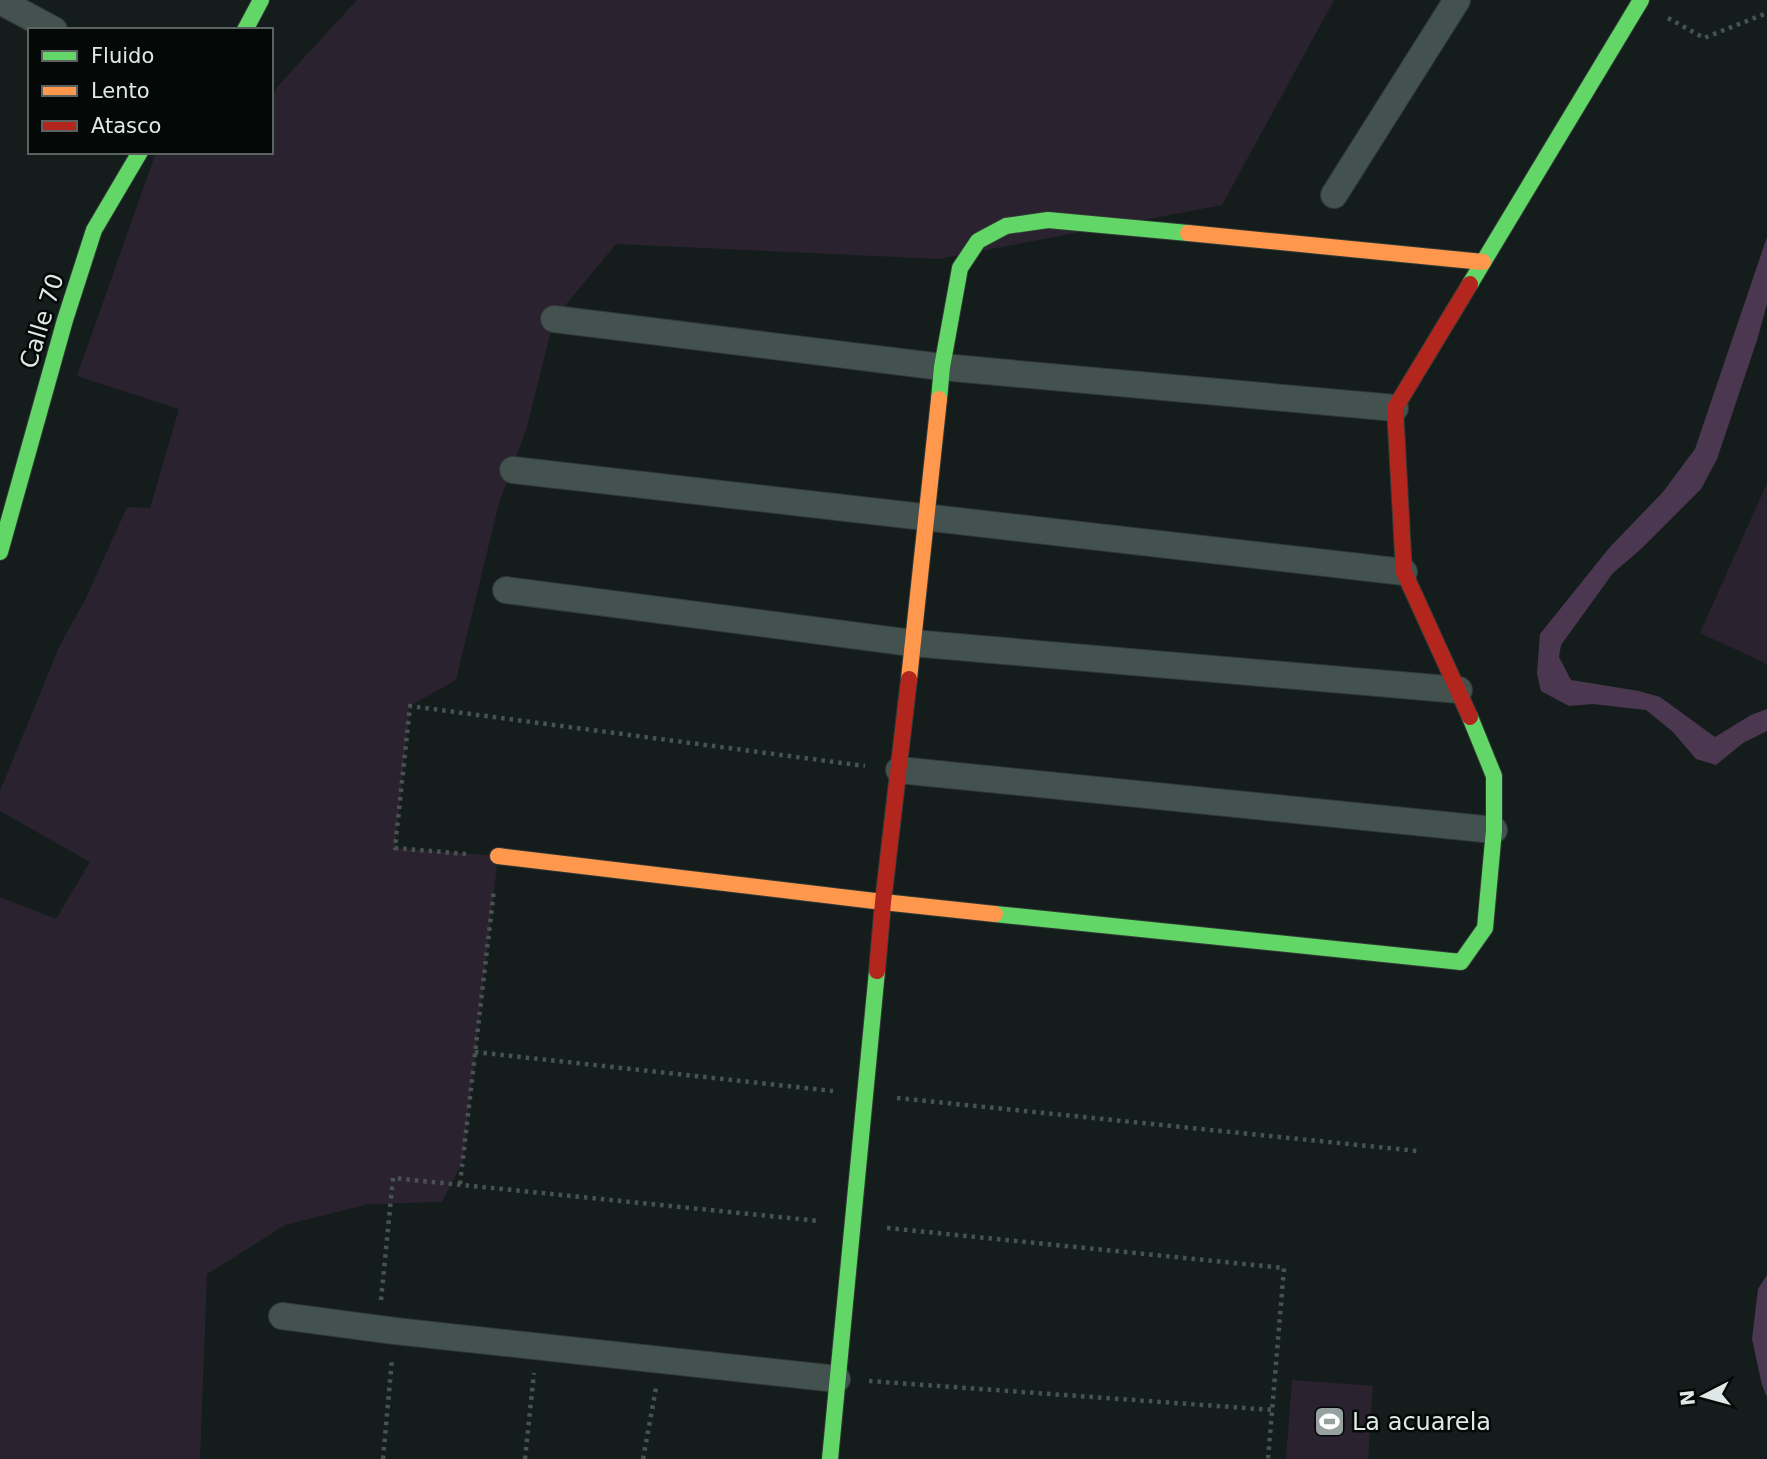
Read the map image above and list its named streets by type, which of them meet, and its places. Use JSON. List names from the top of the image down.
{
  "streets": {
    "street": ["Calle 70"]
  },
  "places": {
    "sports": ["La acuarela"]
  },
  "legend": ["Fluido", "Lento", "Atasco"],
  "north": "left"
}
